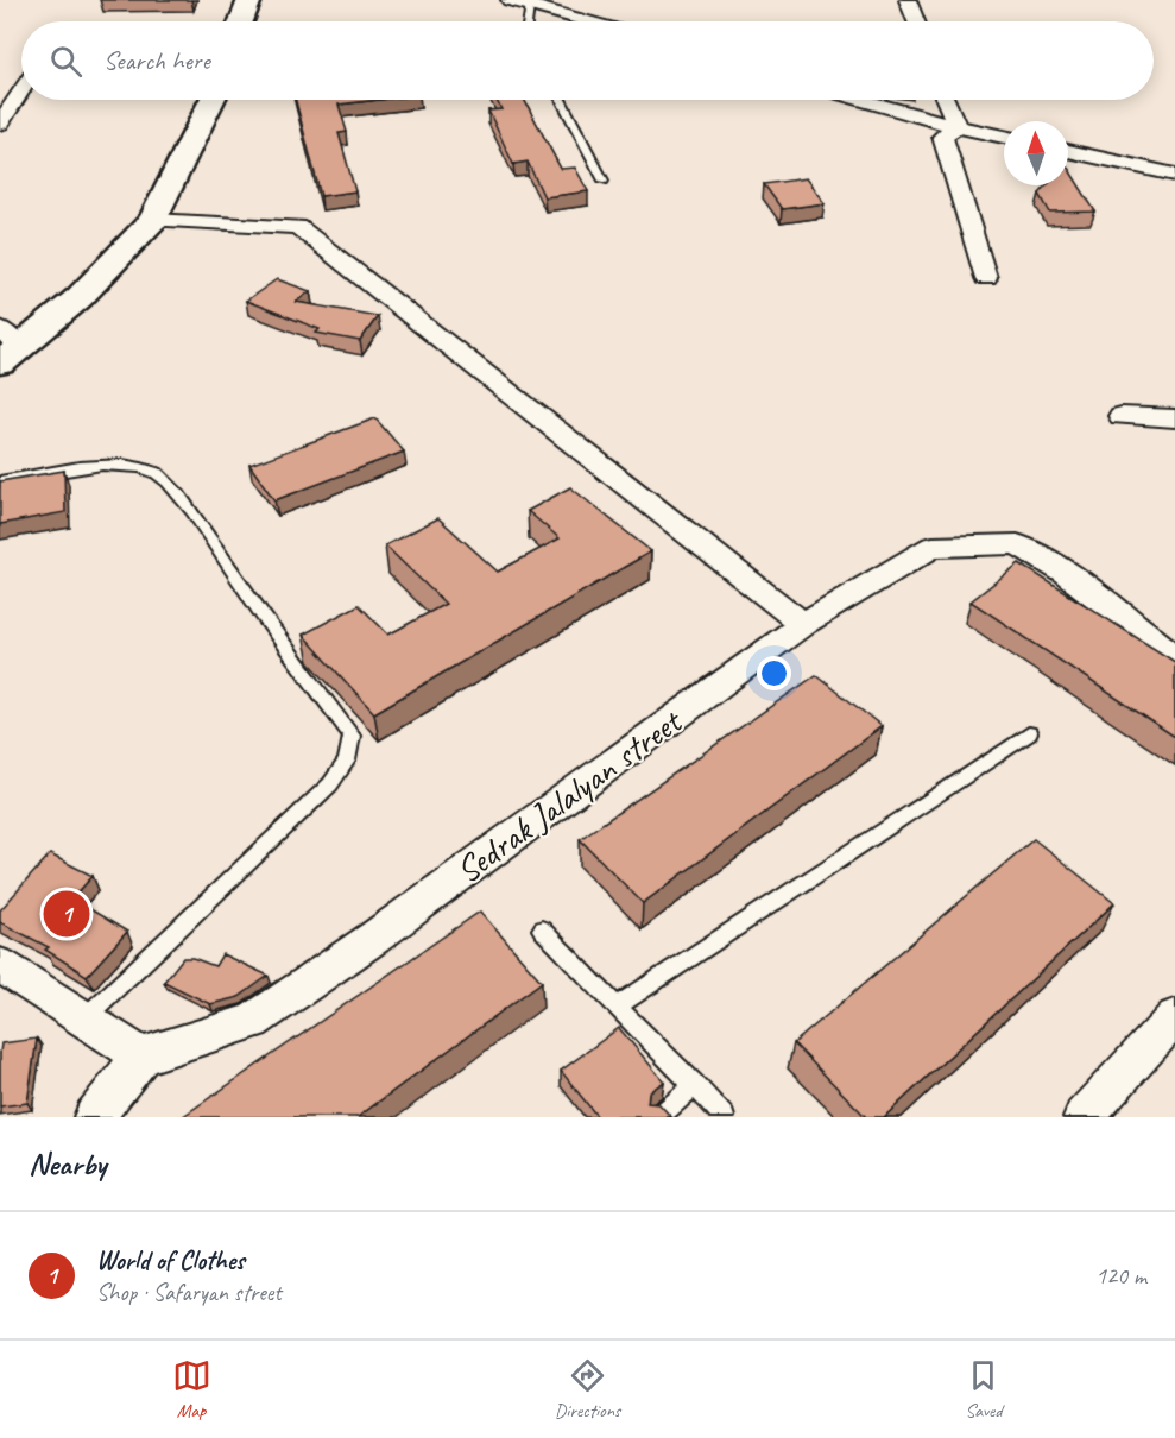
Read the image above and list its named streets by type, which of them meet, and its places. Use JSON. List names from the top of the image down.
{
  "streets": {
    "street": ["Sedrak Jalalyan street"]
  },
  "north": "top",
  "page": {
    "search": "Search here",
    "pins": "1",
    "heading": "Nearby",
    "list": [
      {
        "mark": "1",
        "name": "World of Clothes",
        "note": "Shop · Safaryan street",
        "value": "120 m"
      }
    ],
    "nav": ["Map", "Directions", "Saved"]
  }
}
